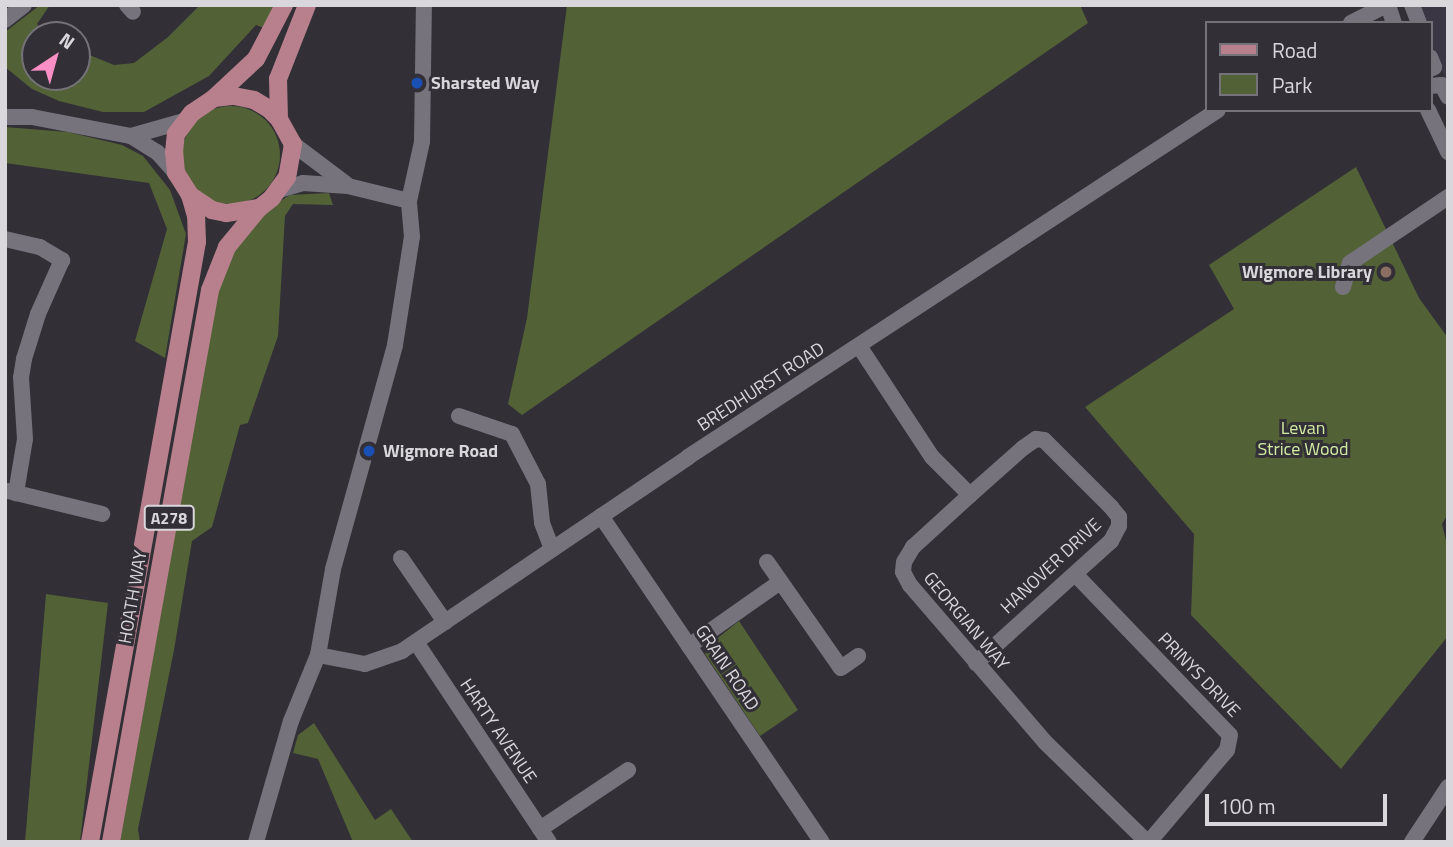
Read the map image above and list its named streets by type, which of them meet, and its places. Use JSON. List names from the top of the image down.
{
  "streets": {
    "main road": ["A278", "HOATH WAY"],
    "street": [
      "BREDHURST ROAD",
      "HANOVER DRIVE",
      "GEORGIAN WAY",
      "GRAIN ROAD",
      "PRINYS DRIVE",
      "HARTY AVENUE"
    ]
  },
  "crossings": [
    ["BREDHURST ROAD", "GRAIN ROAD"],
    ["BREDHURST ROAD", "HARTY AVENUE"],
    ["HANOVER DRIVE", "GEORGIAN WAY"],
    ["HANOVER DRIVE", "PRINYS DRIVE"],
    ["GEORGIAN WAY", "PRINYS DRIVE"]
  ],
  "parks": ["Levan Strice Wood"],
  "places": ["Sharsted Way", "Wigmore Library", "Wigmore Road"],
  "legend": ["Road", "Park"],
  "scale_bar": "100 m",
  "north": "top right"
}
